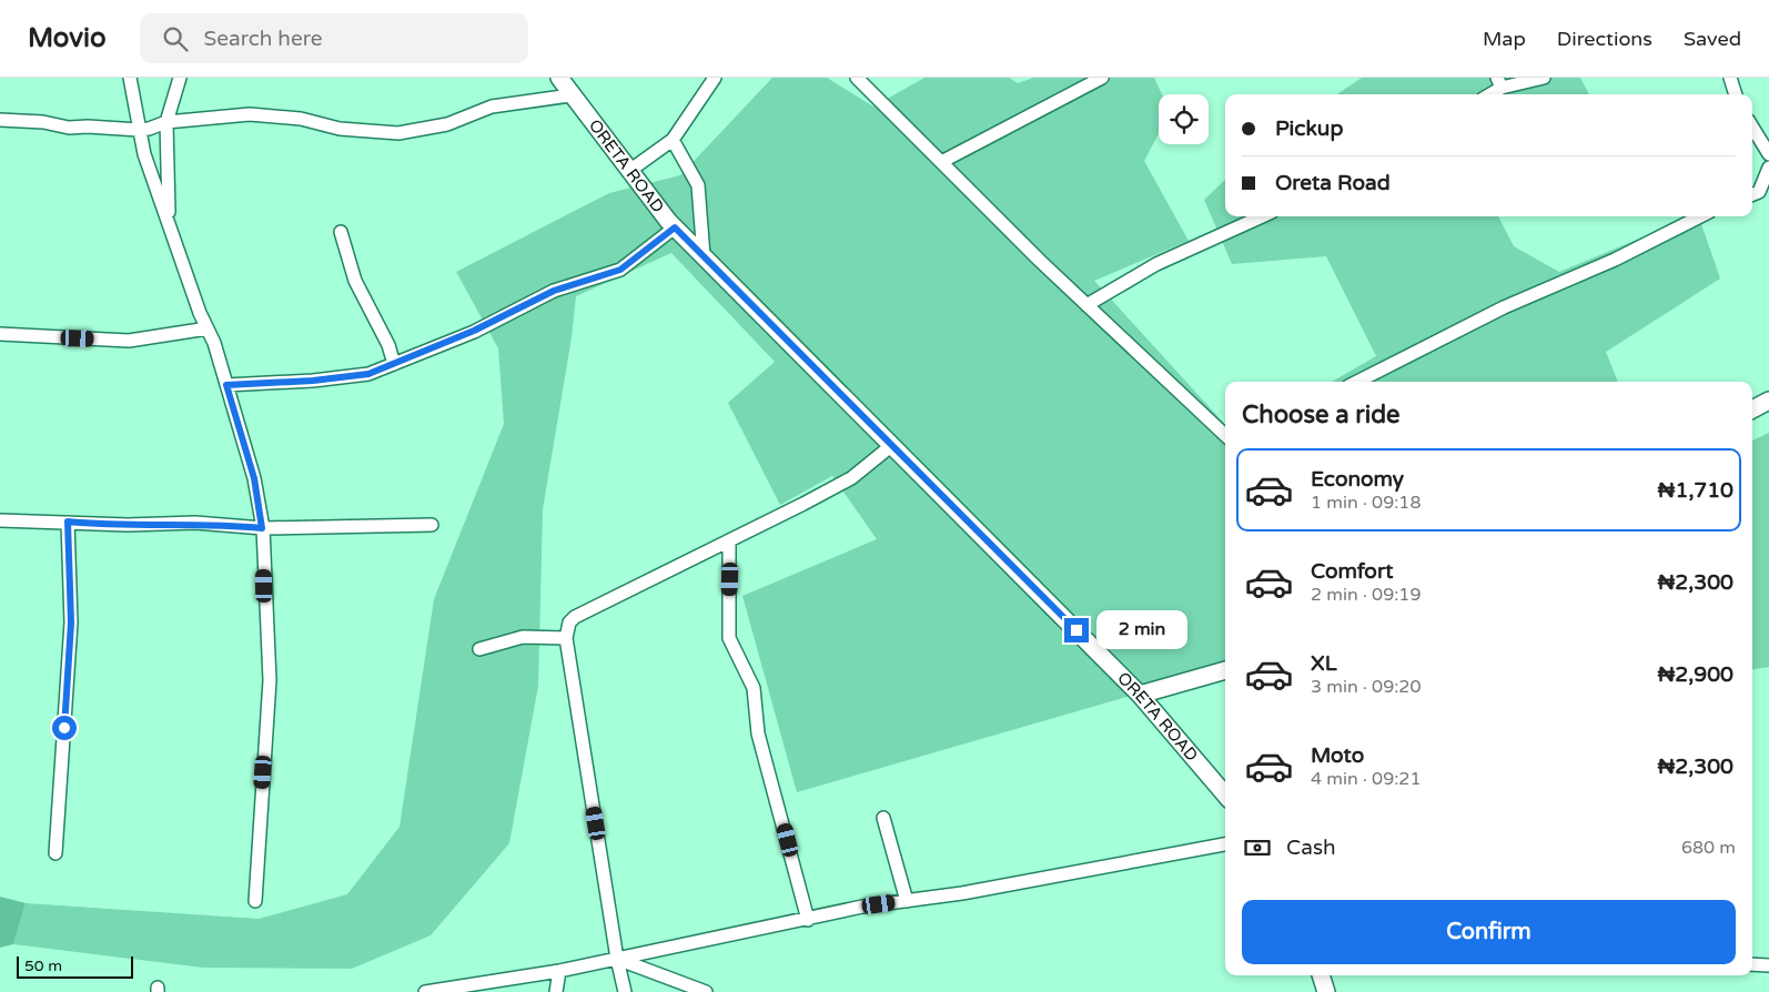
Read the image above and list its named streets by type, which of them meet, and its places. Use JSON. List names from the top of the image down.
{
  "streets": {
    "street": ["ORETA ROAD"]
  },
  "scale_bar": "50 m",
  "page": {
    "header": "Movio",
    "search": "Search here",
    "nav": ["Map", "Directions", "Saved"],
    "banner": ["Pickup", "Oreta Road"],
    "heading": "Choose a ride",
    "list": [
      {
        "name": "Economy",
        "note": "1 min · 09:18",
        "value": "₦1,710"
      },
      {
        "name": "Comfort",
        "note": "2 min · 09:19",
        "value": "₦2,300"
      },
      {
        "name": "XL",
        "note": "3 min · 09:20",
        "value": "₦2,900"
      },
      {
        "name": "Moto",
        "note": "4 min · 09:21",
        "value": "₦2,300"
      }
    ],
    "bubble": "2 min",
    "pay": ["Cash", "680 m"],
    "buttons": "Confirm",
    "scale": "50 m"
  }
}
